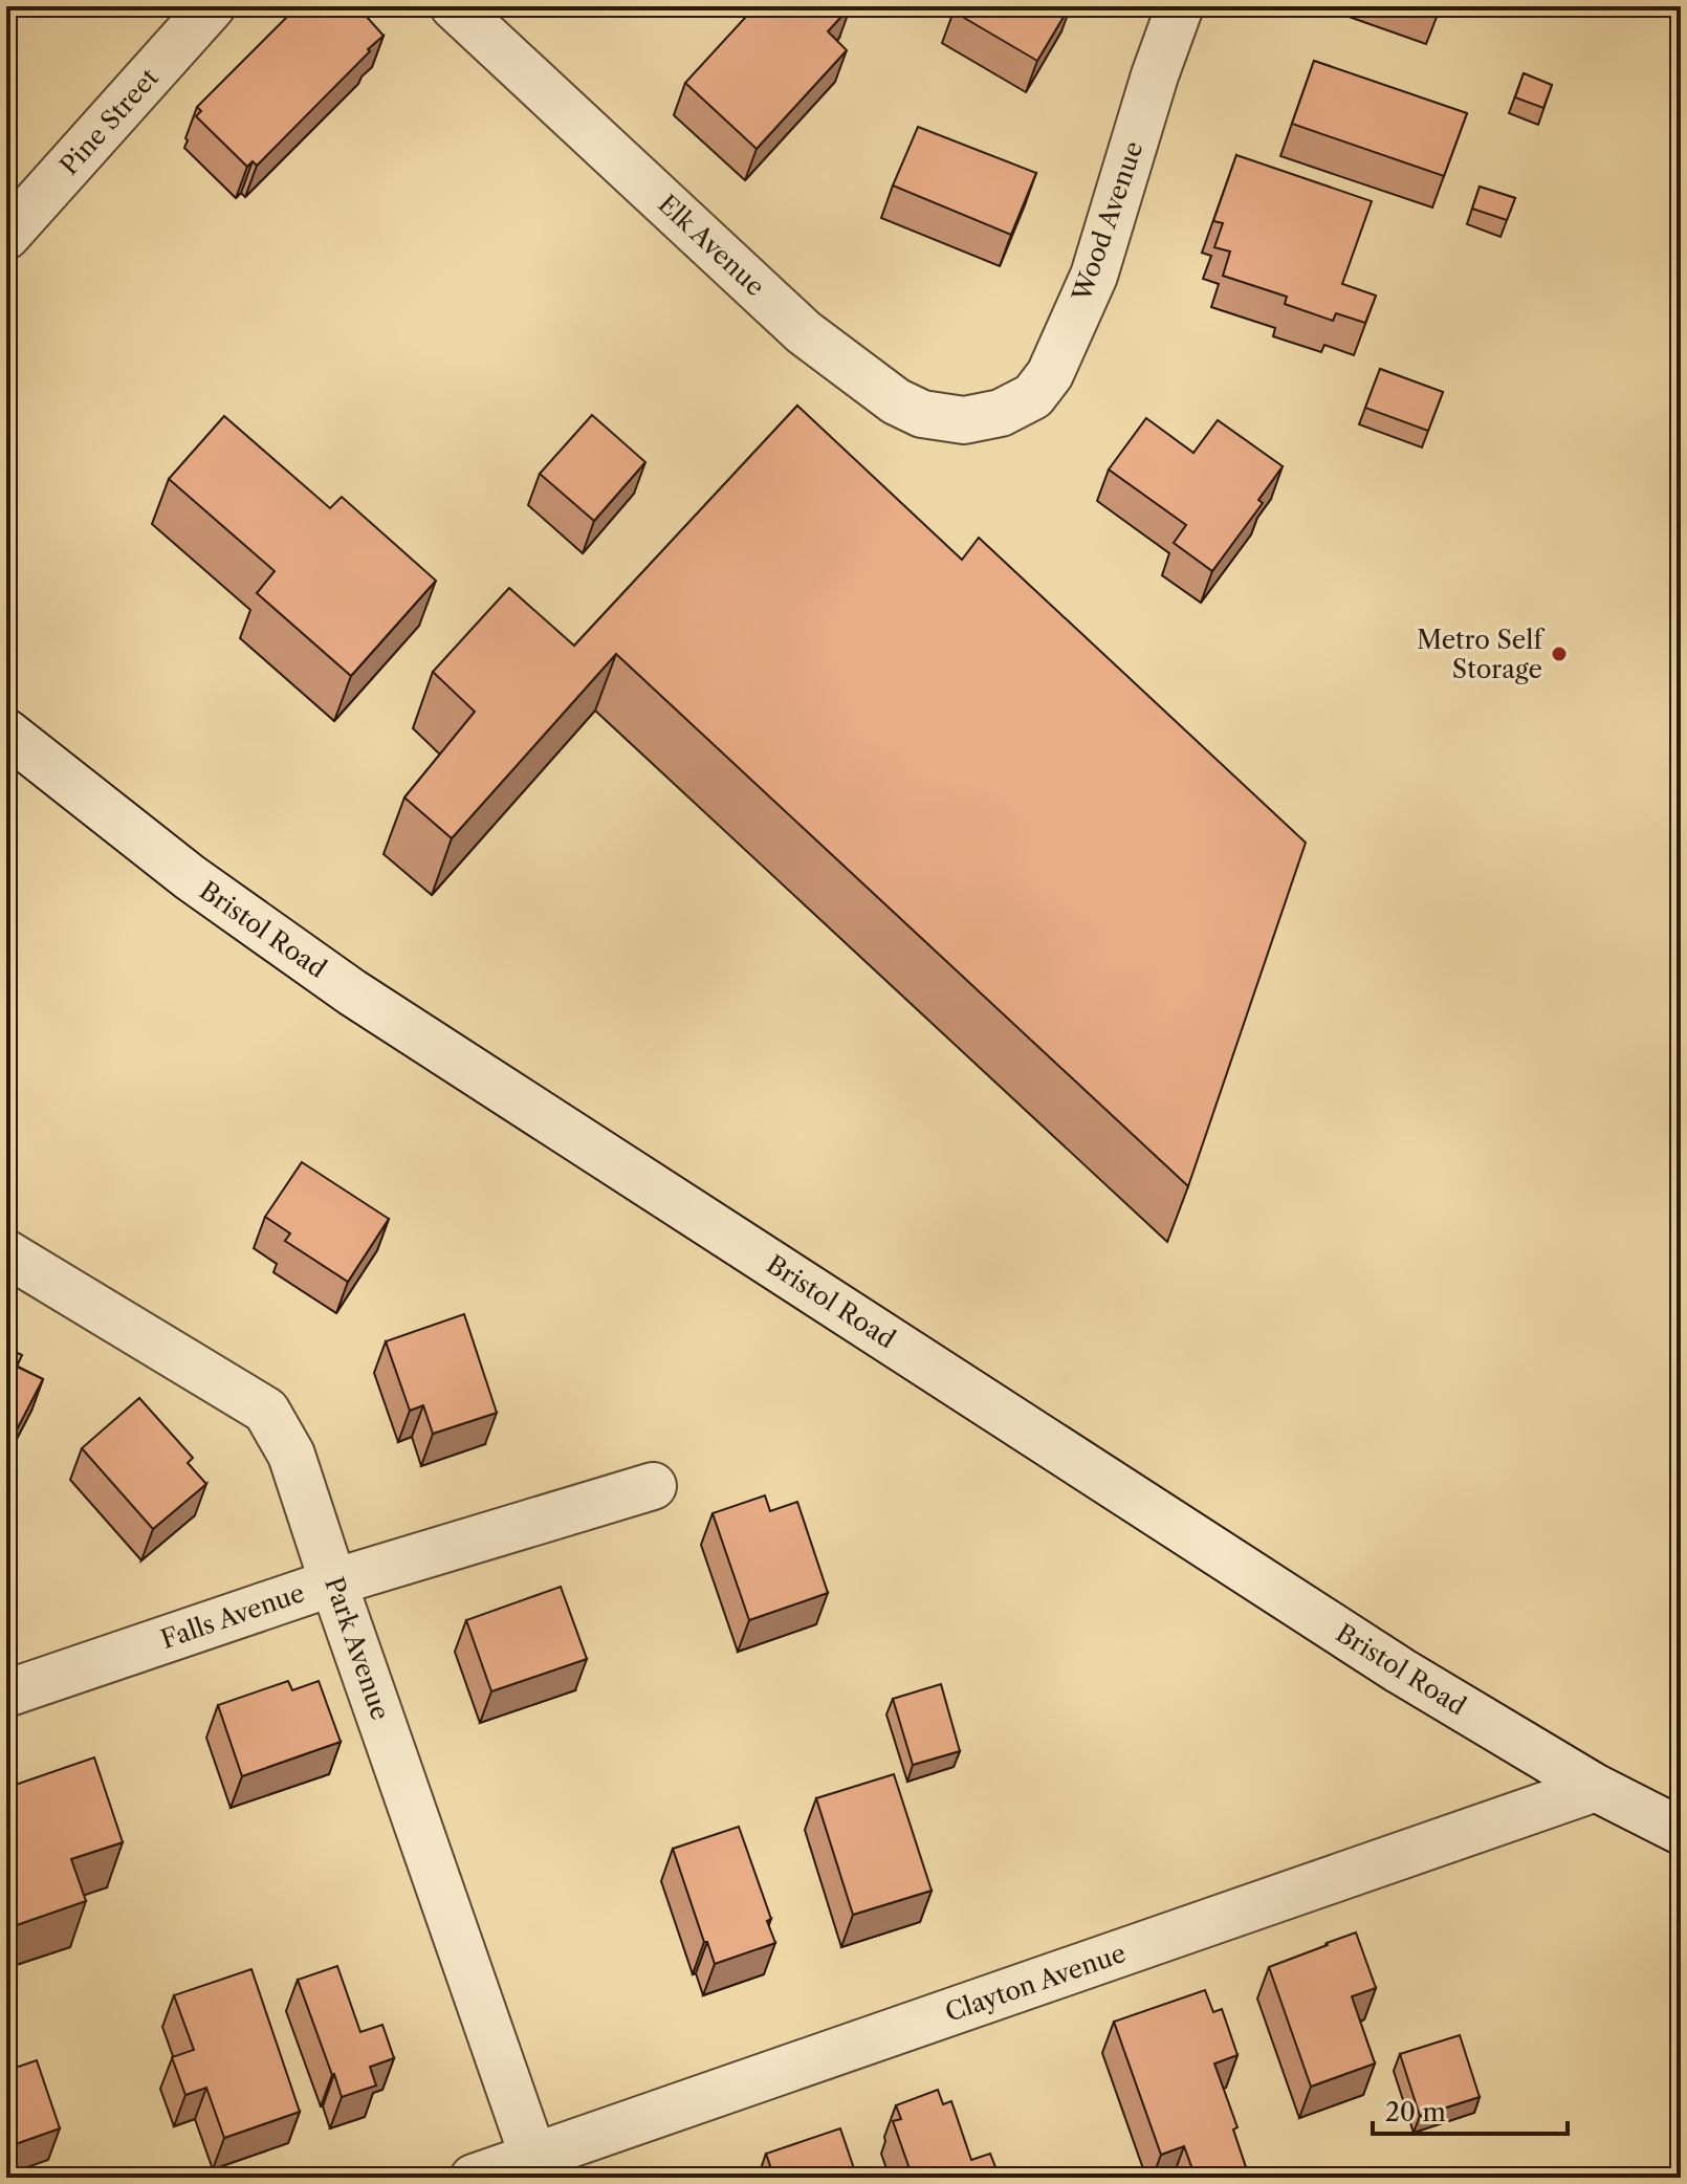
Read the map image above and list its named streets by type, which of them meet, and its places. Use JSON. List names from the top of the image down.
{
  "streets": {
    "street": [
      "Pine Street",
      "Wood Avenue",
      "Elk Avenue",
      "Bristol Road",
      "Falls Avenue",
      "Park Avenue",
      "Clayton Avenue"
    ]
  },
  "crossings": [
    ["Wood Avenue", "Elk Avenue"],
    ["Bristol Road", "Clayton Avenue"],
    ["Falls Avenue", "Park Avenue"],
    ["Park Avenue", "Clayton Avenue"]
  ],
  "places": ["Metro Self Storage"],
  "scale_bar": "20 m"
}
